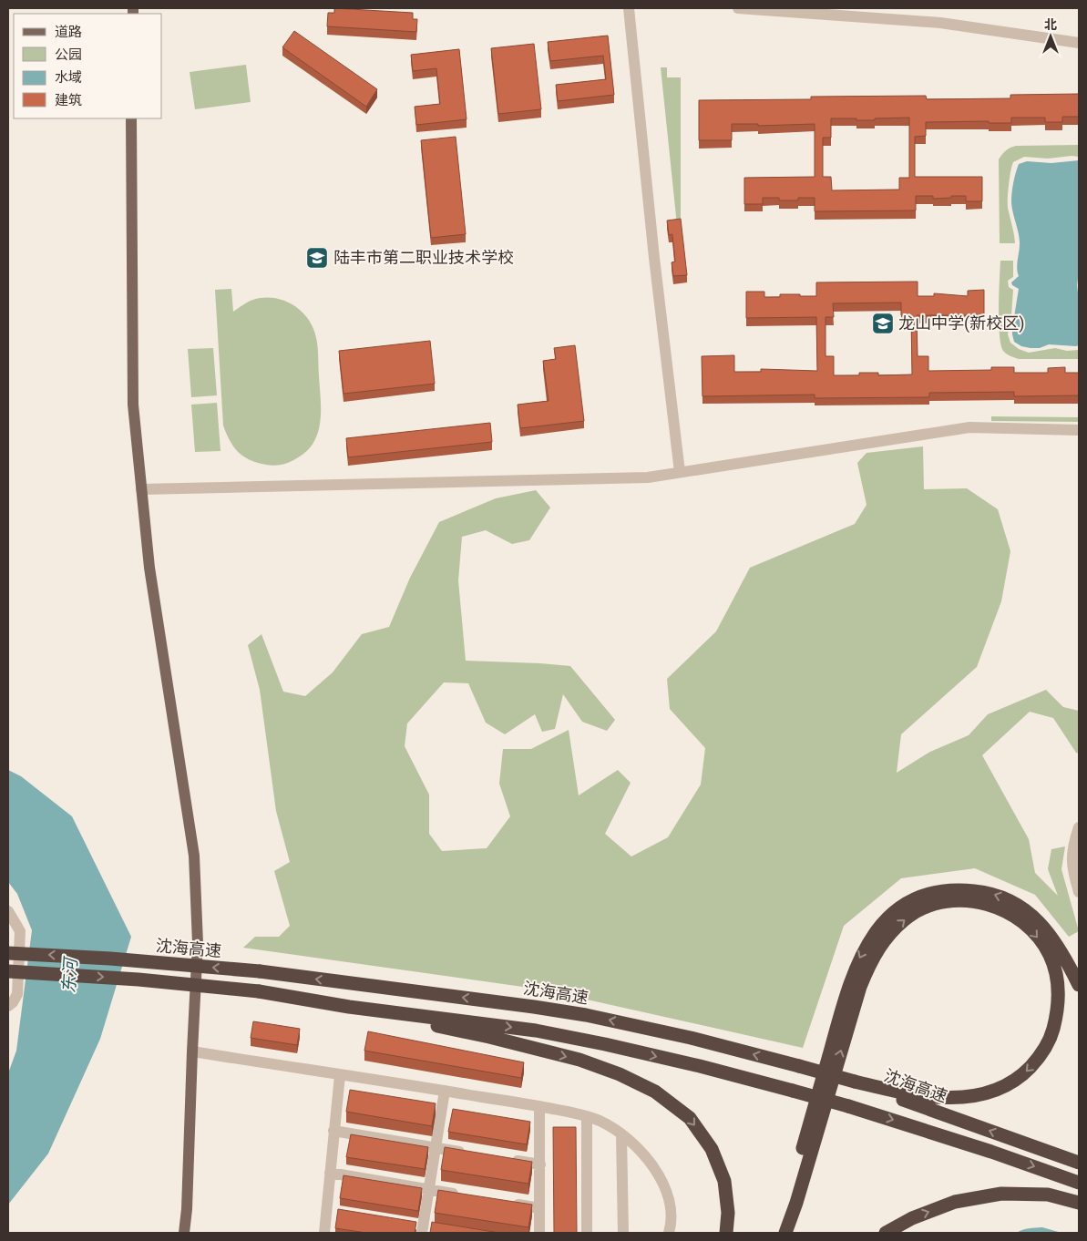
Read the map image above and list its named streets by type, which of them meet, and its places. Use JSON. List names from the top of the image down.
{
  "streets": {
    "highway": ["沈海高速"]
  },
  "water": ["东河"],
  "places": {
    "school or university": ["陆丰市第二职业技术学校", "龙山中学(新校区)"]
  },
  "legend": [
    "道路",
    "公园",
    "水域",
    "建筑"
  ],
  "north": "top"
}
